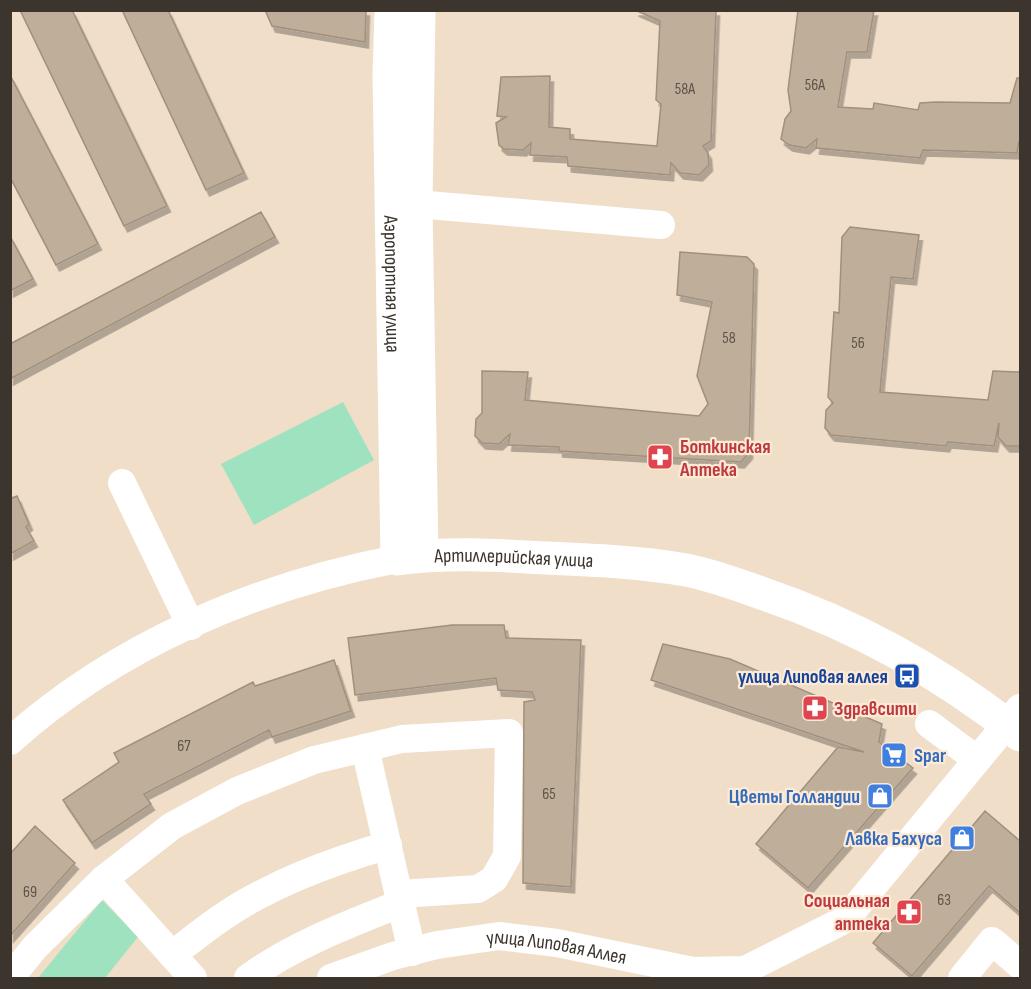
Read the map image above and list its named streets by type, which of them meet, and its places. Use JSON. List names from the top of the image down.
{
  "streets": {
    "main road": ["Аэропортная улица", "Артиллерийская улица"],
    "street": ["улица Липовая Аллея"]
  },
  "crossings": [
    ["Аэропортная улица", "Артиллерийская улица"],
    ["Артиллерийская улица", "улица Липовая Аллея"]
  ],
  "places": {
    "pharmacy": ["Боткинская Аптека", "Здравсити", "Социальная аптека"],
    "bus stop": ["улица Липовая аллея"],
    "supermarket": ["Spar"],
    "shop": ["Цветы Голландии", "Лавка Бахуса"]
  },
  "house_numbers": [
    "56А",
    "58А",
    "58",
    "56",
    "67",
    "65",
    "69",
    "63"
  ]
}
